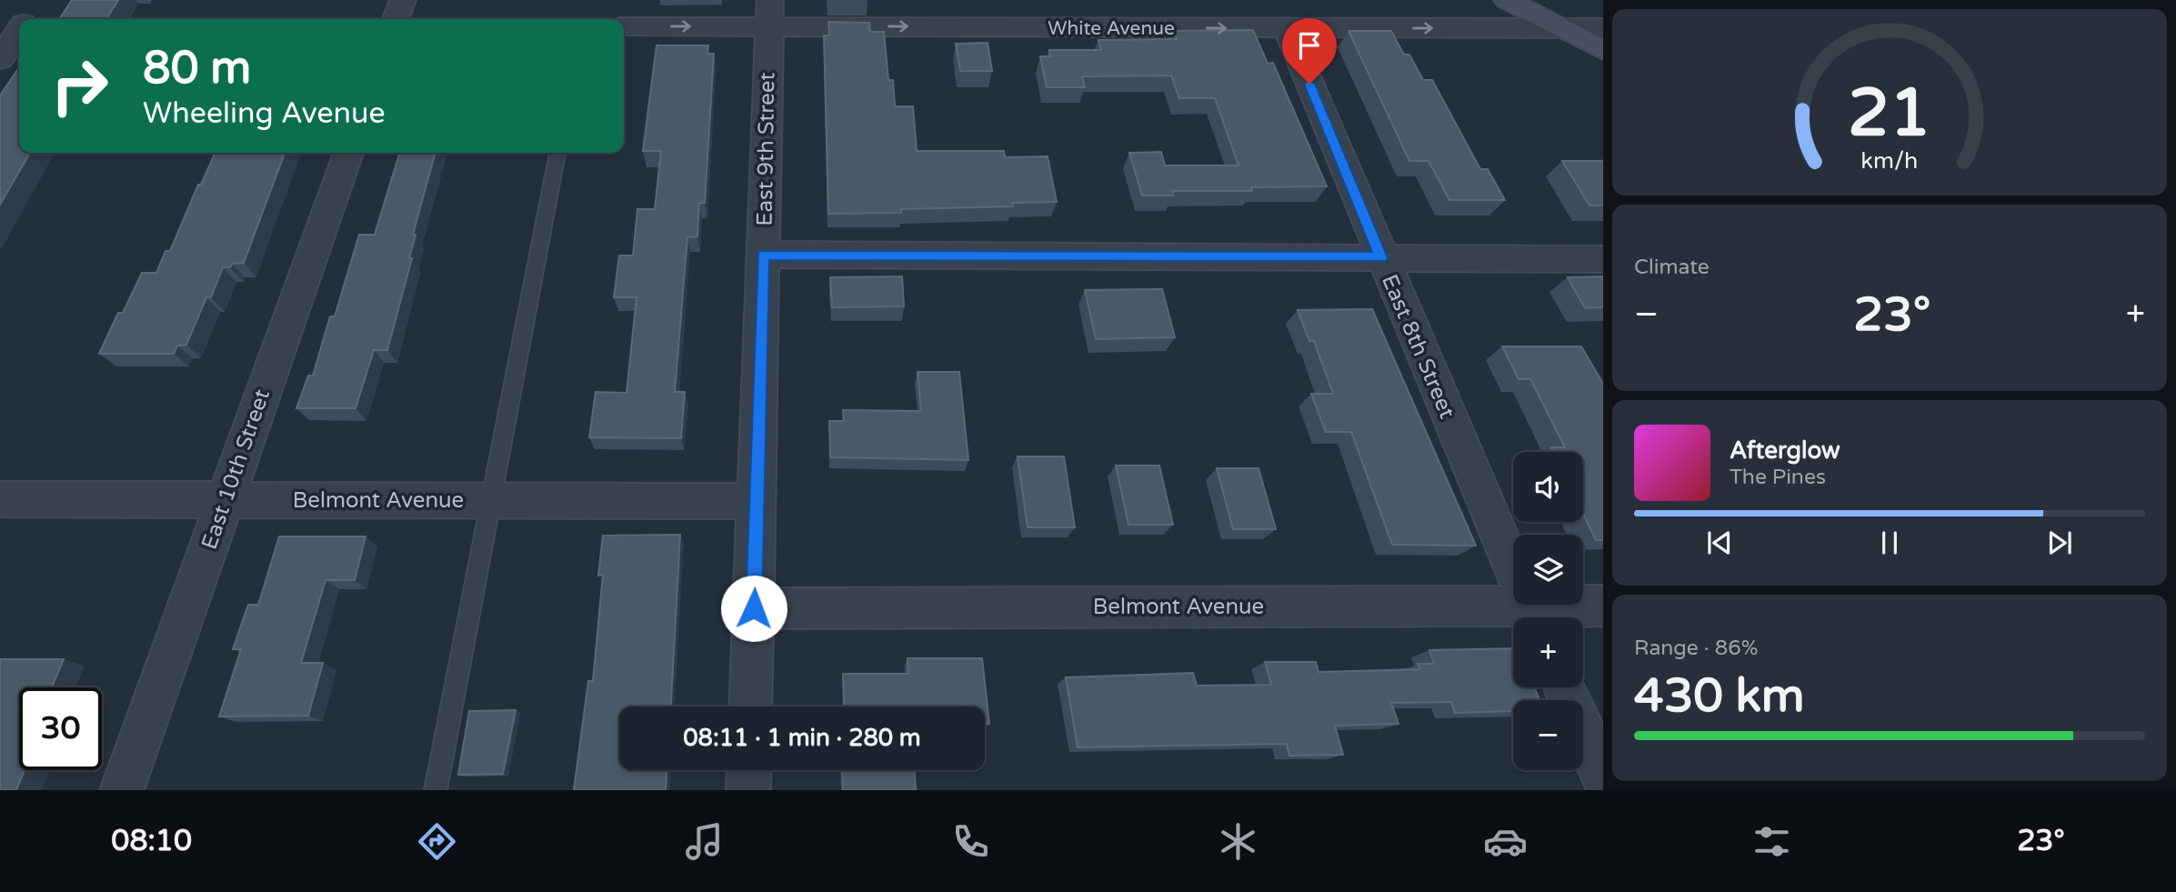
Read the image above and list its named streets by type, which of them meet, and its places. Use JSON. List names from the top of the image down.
{
  "streets": {
    "street": [
      "White Avenue",
      "East 9th Street",
      "East 8th Street",
      "East 10th Street",
      "Belmont Avenue"
    ]
  },
  "crossings": [
    ["White Avenue", "East 9th Street"],
    ["White Avenue", "East 8th Street"],
    ["East 9th Street", "Belmont Avenue"],
    ["East 8th Street", "Belmont Avenue"],
    ["East 10th Street", "Belmont Avenue"]
  ],
  "page": {
    "turn": ["80 m", "Wheeling Avenue"],
    "tile": [
      "Climate",
      ["Range · 86%", "430 km"]
    ],
    "heat": ["−", "23°", "+"],
    "song": ["Afterglow", "The Pines"],
    "map_buttons": ["+", "−"],
    "limit": "30",
    "trip": "08:11 · 1 min · 280 m",
    "tabs": ["08:10", "23°"],
    "gauge": ["21", "km/h"]
  }
}
